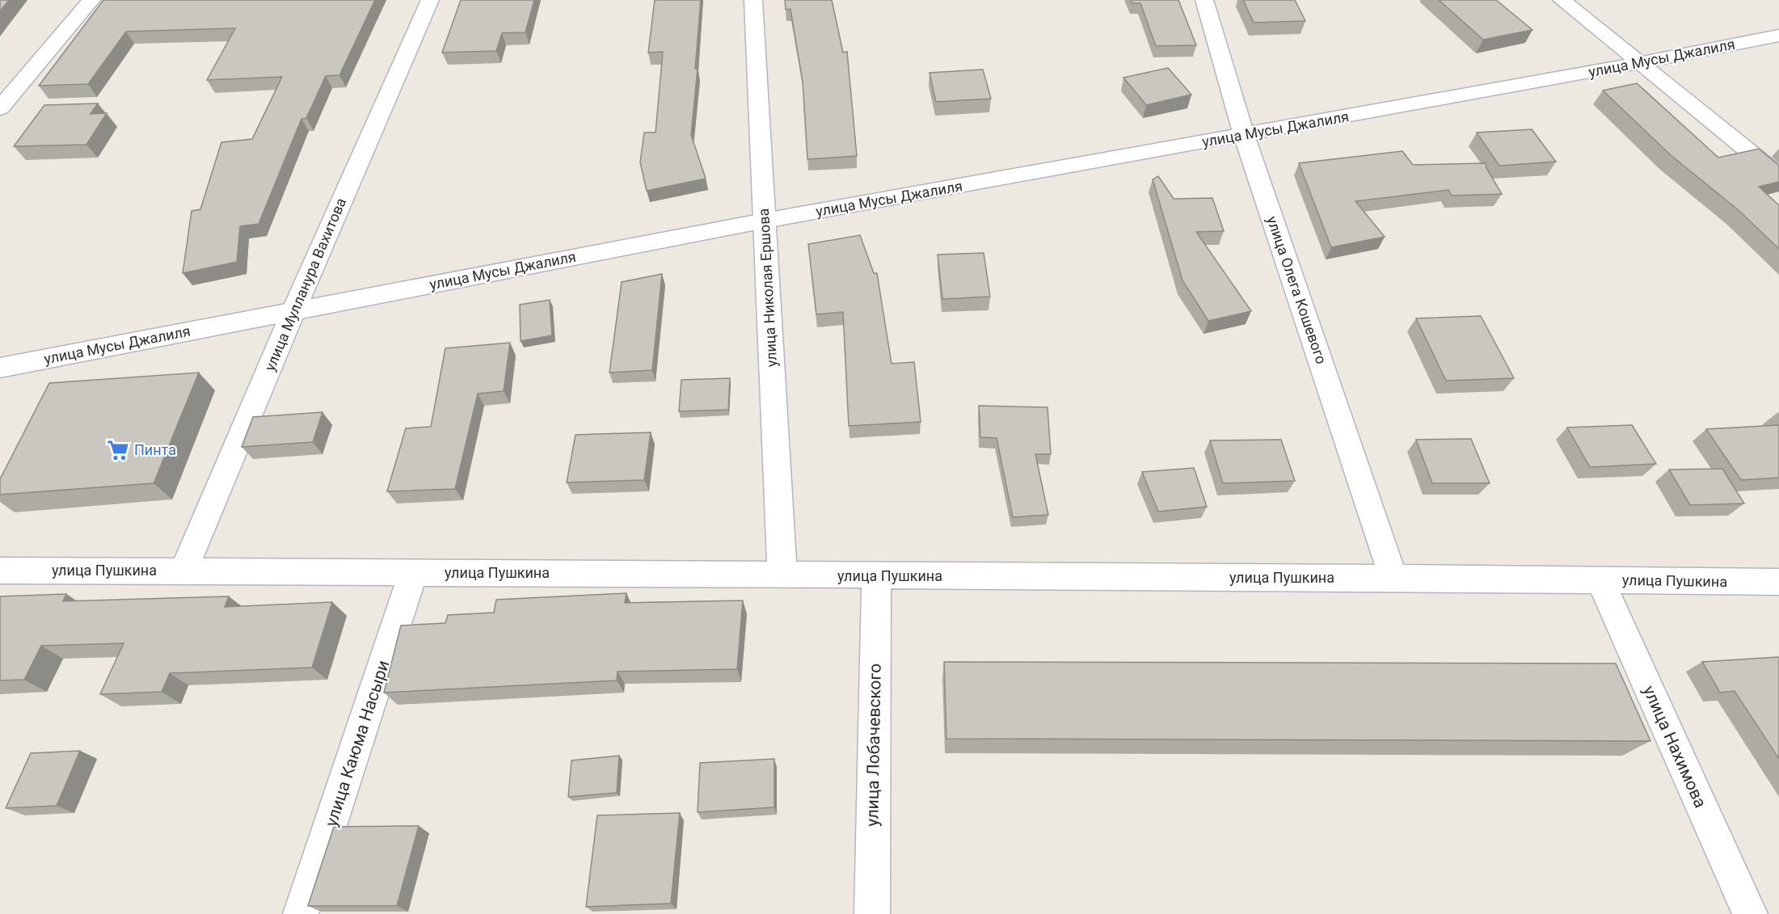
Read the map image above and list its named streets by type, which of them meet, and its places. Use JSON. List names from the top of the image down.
{
  "streets": {
    "street": [
      "улица Мусы Джалиля",
      "улица Мулланура Вахитова",
      "улица Николая Ершова",
      "улица Олега Кошевого",
      "улица Пушкина",
      "улица Каюма Насыри",
      "улица Лобачевского",
      "улица Нахимова"
    ]
  },
  "crossings": [
    ["улица Мусы Джалиля", "улица Мулланура Вахитова"],
    ["улица Мусы Джалиля", "улица Николая Ершова"],
    ["улица Мусы Джалиля", "улица Олега Кошевого"],
    ["улица Мулланура Вахитова", "улица Пушкина"],
    ["улица Николая Ершова", "улица Пушкина"],
    ["улица Олега Кошевого", "улица Пушкина"],
    ["улица Пушкина", "улица Каюма Насыри"],
    ["улица Пушкина", "улица Лобачевского"],
    ["улица Пушкина", "улица Нахимова"]
  ],
  "places": {
    "supermarket": ["Пинта"]
  }
}
